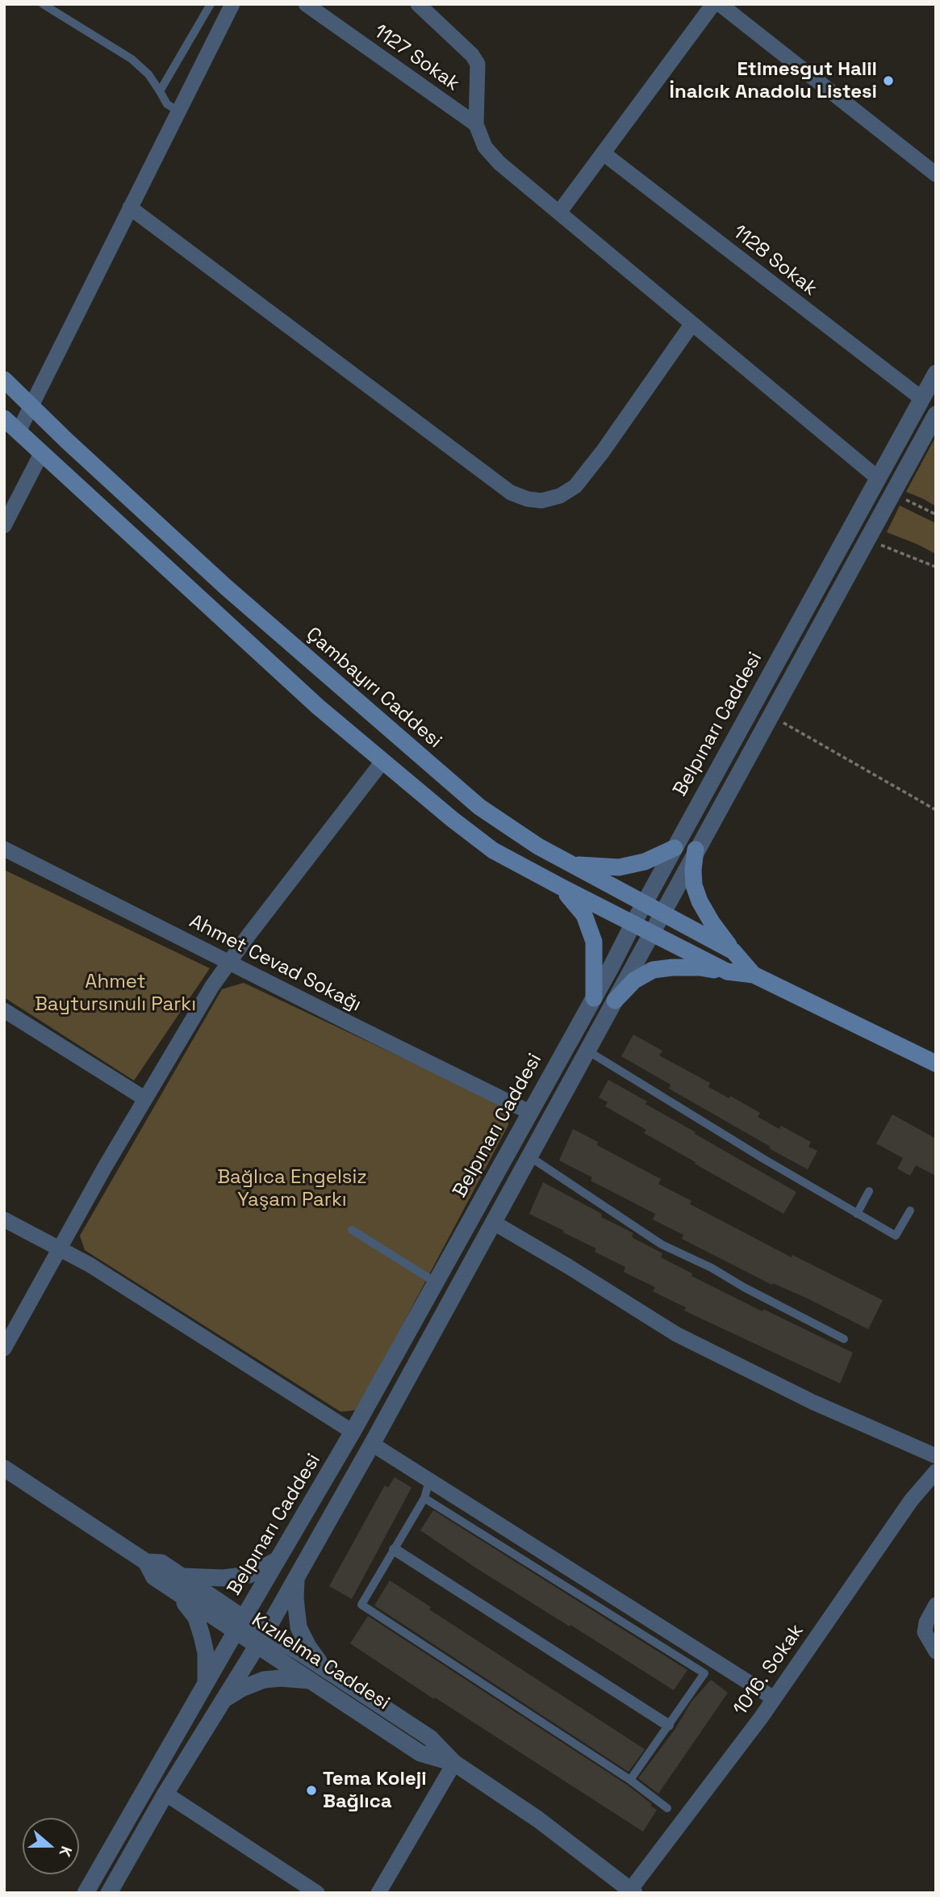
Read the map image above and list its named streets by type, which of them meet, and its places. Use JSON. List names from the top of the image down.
{
  "streets": {
    "main road": ["Çambayırı Caddesi"],
    "street": [
      "1127 Sokak",
      "1128 Sokak",
      "Belpınarı Caddesi",
      "Ahmet Cevad Sokağı",
      "Kızılelma Caddesi",
      "1016. Sokak"
    ]
  },
  "crossings": [
    ["1128 Sokak", "Belpınarı Caddesi"],
    ["Çambayırı Caddesi", "Belpınarı Caddesi"],
    ["Belpınarı Caddesi", "Ahmet Cevad Sokağı"],
    ["Belpınarı Caddesi", "Kızılelma Caddesi"],
    ["Kızılelma Caddesi", "1016. Sokak"]
  ],
  "parks": ["Ahmet Baytursınulı Parkı", "Bağlıca Engelsiz Yaşam Parkı"],
  "places": ["Etimesgut Halil İnalcık Anadolu Listesi", "Tema Koleji Bağlıca"],
  "north": "right"
}
